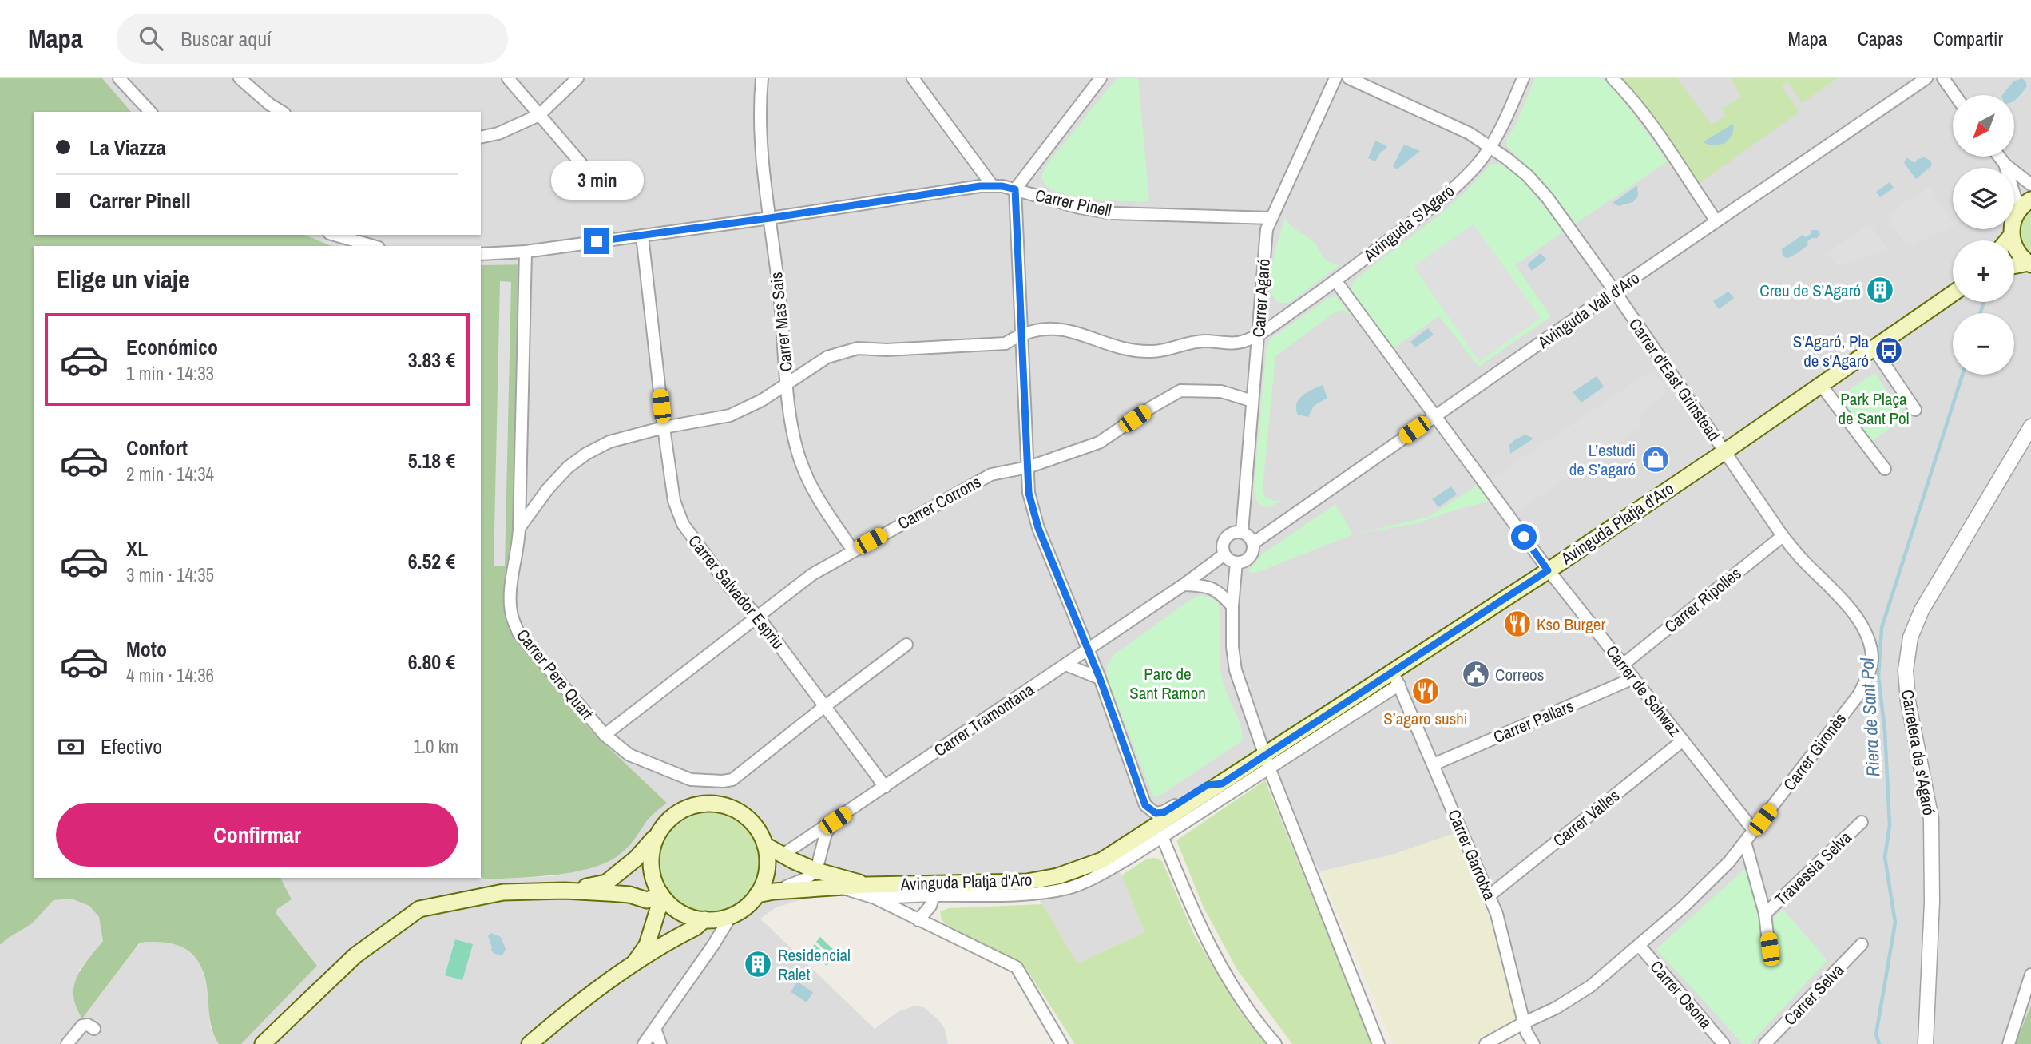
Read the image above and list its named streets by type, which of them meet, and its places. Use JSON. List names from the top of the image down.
{
  "streets": {
    "main road": ["Avinguda Platja d'Aro"],
    "street": [
      "Carrer Pinell",
      "Avinguda S'Agaró",
      "Carrer Agaró",
      "Avinguda Vall d'Aro",
      "Carrer Mas Sais",
      "Carrer d'East Grinstead",
      "Carrer Corrons",
      "Carrer Salvador Espriu",
      "Carrer Ripollès",
      "Carrer Pere Quart",
      "Carrer de Schwaz",
      "Carrer Tramontana",
      "Carrer Pallars",
      "Carrer Gironès",
      "Carretera de s'Agaró",
      "Carrer Vallès",
      "Carrer Garrotxa",
      "Travessia Selva",
      "Carrer Osona",
      "Carrer Selva"
    ]
  },
  "crossings": [
    ["Carrer Pinell", "Carrer Agaró"],
    ["Carrer Pinell", "Carrer Mas Sais"],
    ["Carrer Pinell", "Carrer Salvador Espriu"],
    ["Carrer Pinell", "Carrer Pere Quart"],
    ["Avinguda S'Agaró", "Carrer Agaró"],
    ["Avinguda S'Agaró", "Carrer Mas Sais"],
    ["Avinguda S'Agaró", "Carrer d'East Grinstead"],
    ["Avinguda S'Agaró", "Carrer Salvador Espriu"],
    ["Avinguda S'Agaró", "Carrer Pere Quart"],
    ["Avinguda S'Agaró", "Carrer de Schwaz"],
    ["Carrer Agaró", "Avinguda Vall d'Aro"],
    ["Carrer Agaró", "Carrer Corrons"],
    ["Carrer Agaró", "Carrer Tramontana"],
    ["Avinguda Vall d'Aro", "Carrer d'East Grinstead"],
    ["Avinguda Vall d'Aro", "Carrer de Schwaz"],
    ["Avinguda Vall d'Aro", "Carrer Tramontana"],
    ["Carrer Mas Sais", "Carrer Corrons"],
    ["Carrer d'East Grinstead", "Avinguda Platja d'Aro"],
    ["Carrer d'East Grinstead", "Carrer Gironès"],
    ["Carrer Corrons", "Carrer Salvador Espriu"],
    ["Carrer Corrons", "Carrer Pere Quart"],
    ["Avinguda Platja d'Aro", "Carrer de Schwaz"],
    ["Avinguda Platja d'Aro", "Carrer Gironès"],
    ["Avinguda Platja d'Aro", "Carrer Garrotxa"],
    ["Carrer Salvador Espriu", "Carrer Pere Quart"],
    ["Carrer Salvador Espriu", "Carrer Tramontana"],
    ["Carrer Ripollès", "Carrer de Schwaz"],
    ["Carrer Ripollès", "Carrer Gironès"],
    ["Carrer de Schwaz", "Carrer Pallars"],
    ["Carrer de Schwaz", "Carrer Gironès"],
    ["Carrer de Schwaz", "Carrer Vallès"],
    ["Carrer Pallars", "Carrer Garrotxa"],
    ["Carrer Gironès", "Carrer Garrotxa"],
    ["Carrer Gironès", "Travessia Selva"],
    ["Carrer Gironès", "Carrer Osona"],
    ["Carrer Vallès", "Carrer Garrotxa"]
  ],
  "water": ["Riera de Sant Pol"],
  "parks": ["Park Plaça de Sant Pol", "Parc de Sant Ramon"],
  "places": {
    "building": ["Creu de S'Agaró", "Residencial Ralet"],
    "bus stop": ["S'Agaró, Pla de s'Agaró"],
    "shop": ["L’estudi de S’agaró"],
    "restaurant": ["Kso Burger", "S’agaro sushi"],
    "public building": ["Correos"]
  },
  "north": "bottom left",
  "page": {
    "header": "Mapa",
    "search": "Buscar aquí",
    "nav": ["Mapa", "Capas", "Compartir"],
    "map_buttons": ["+", "−"],
    "banner": ["La Viazza", "Carrer Pinell"],
    "bubble": "3 min",
    "heading": "Elige un viaje",
    "list": [
      {
        "name": "Económico",
        "note": "1 min · 14:33",
        "value": "3.83 €"
      },
      {
        "name": "Confort",
        "note": "2 min · 14:34",
        "value": "5.18 €"
      },
      {
        "name": "XL",
        "note": "3 min · 14:35",
        "value": "6.52 €"
      },
      {
        "name": "Moto",
        "note": "4 min · 14:36",
        "value": "6.80 €"
      }
    ],
    "pay": ["Efectivo", "1.0 km"],
    "buttons": "Confirmar"
  }
}
